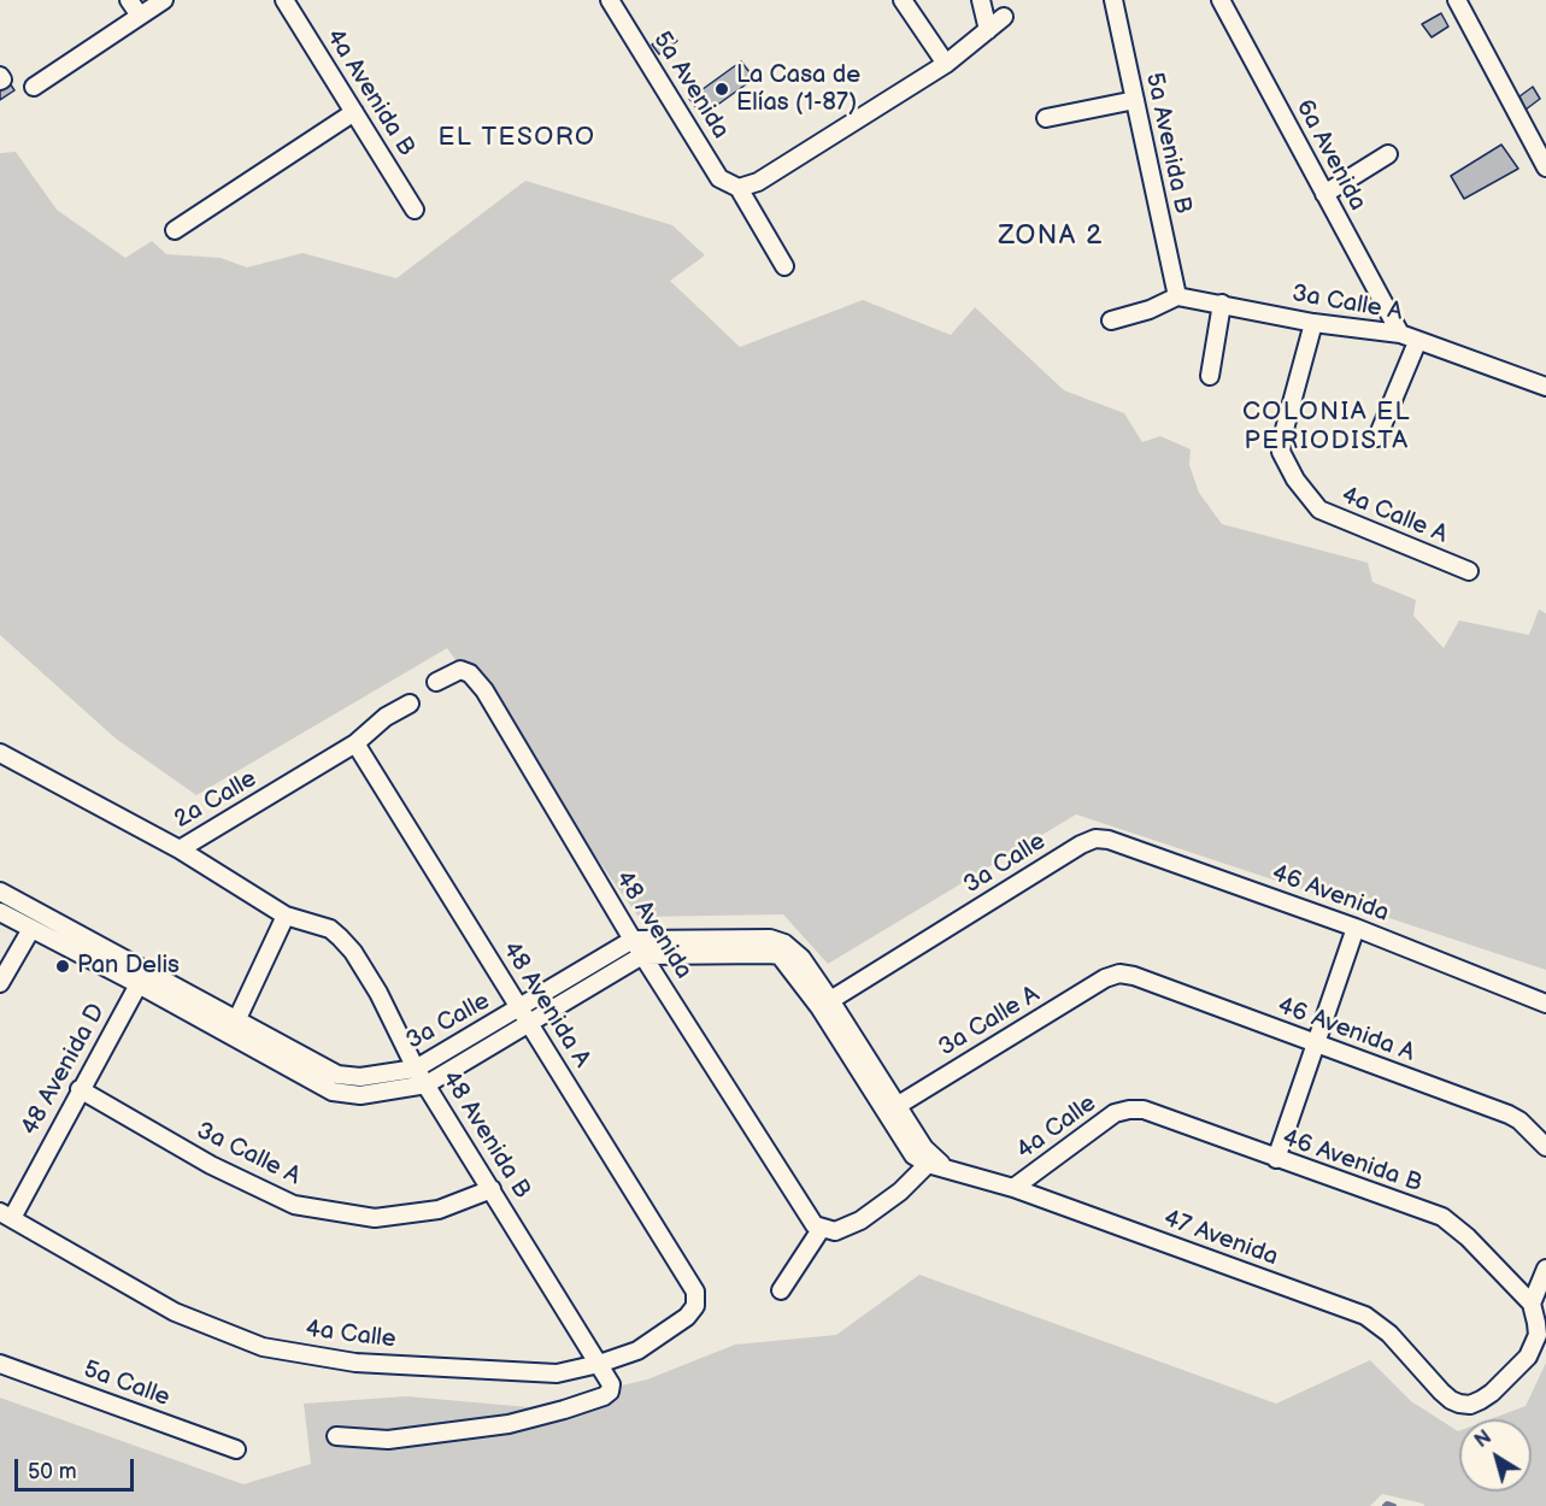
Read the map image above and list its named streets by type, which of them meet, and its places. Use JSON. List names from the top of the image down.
{
  "streets": {
    "street": [
      "5a Avenida",
      "4a Avenida B",
      "5a Avenida B",
      "6a Avenida",
      "3a Calle A",
      "4a Calle A",
      "2a Calle",
      "3a Calle",
      "46 Avenida",
      "48 Avenida",
      "48 Avenida A",
      "46 Avenida A",
      "48 Avenida D",
      "4a Calle",
      "48 Avenida B",
      "46 Avenida B",
      "47 Avenida",
      "5a Calle"
    ]
  },
  "crossings": [
    ["5a Avenida B", "3a Calle A"],
    ["6a Avenida", "3a Calle A"],
    ["3a Calle A", "4a Calle A"],
    ["3a Calle A", "3a Calle"],
    ["3a Calle A", "46 Avenida A"],
    ["3a Calle A", "48 Avenida D"],
    ["3a Calle A", "48 Avenida B"],
    ["2a Calle", "48 Avenida A"],
    ["2a Calle", "48 Avenida B"],
    ["3a Calle", "46 Avenida"],
    ["3a Calle", "48 Avenida"],
    ["3a Calle", "48 Avenida A"],
    ["3a Calle", "48 Avenida D"],
    ["3a Calle", "48 Avenida B"],
    ["3a Calle", "47 Avenida"],
    ["48 Avenida A", "4a Calle"],
    ["48 Avenida D", "4a Calle"],
    ["4a Calle", "48 Avenida B"],
    ["4a Calle", "46 Avenida B"],
    ["4a Calle", "47 Avenida"],
    ["46 Avenida B", "47 Avenida"]
  ],
  "districts": ["EL TESORO", "ZONA 2", "COLONIA EL PERIODISTA"],
  "places": ["La Casa de Elías (1-87)", "Pan Delis"],
  "scale_bar": "50 m",
  "north": "top left"
}
